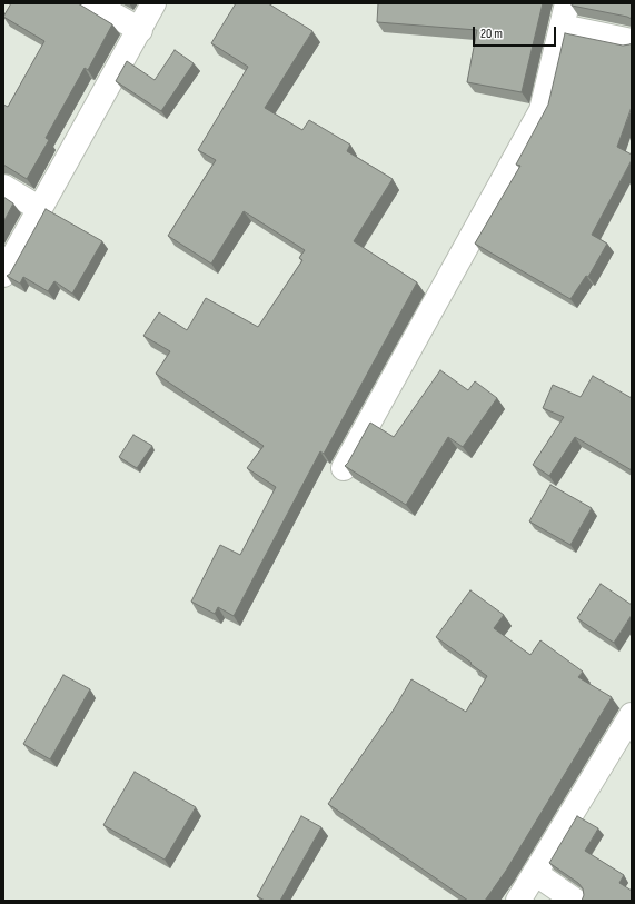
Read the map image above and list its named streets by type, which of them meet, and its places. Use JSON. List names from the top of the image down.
{
  "scale_bar": "20 m"
}
